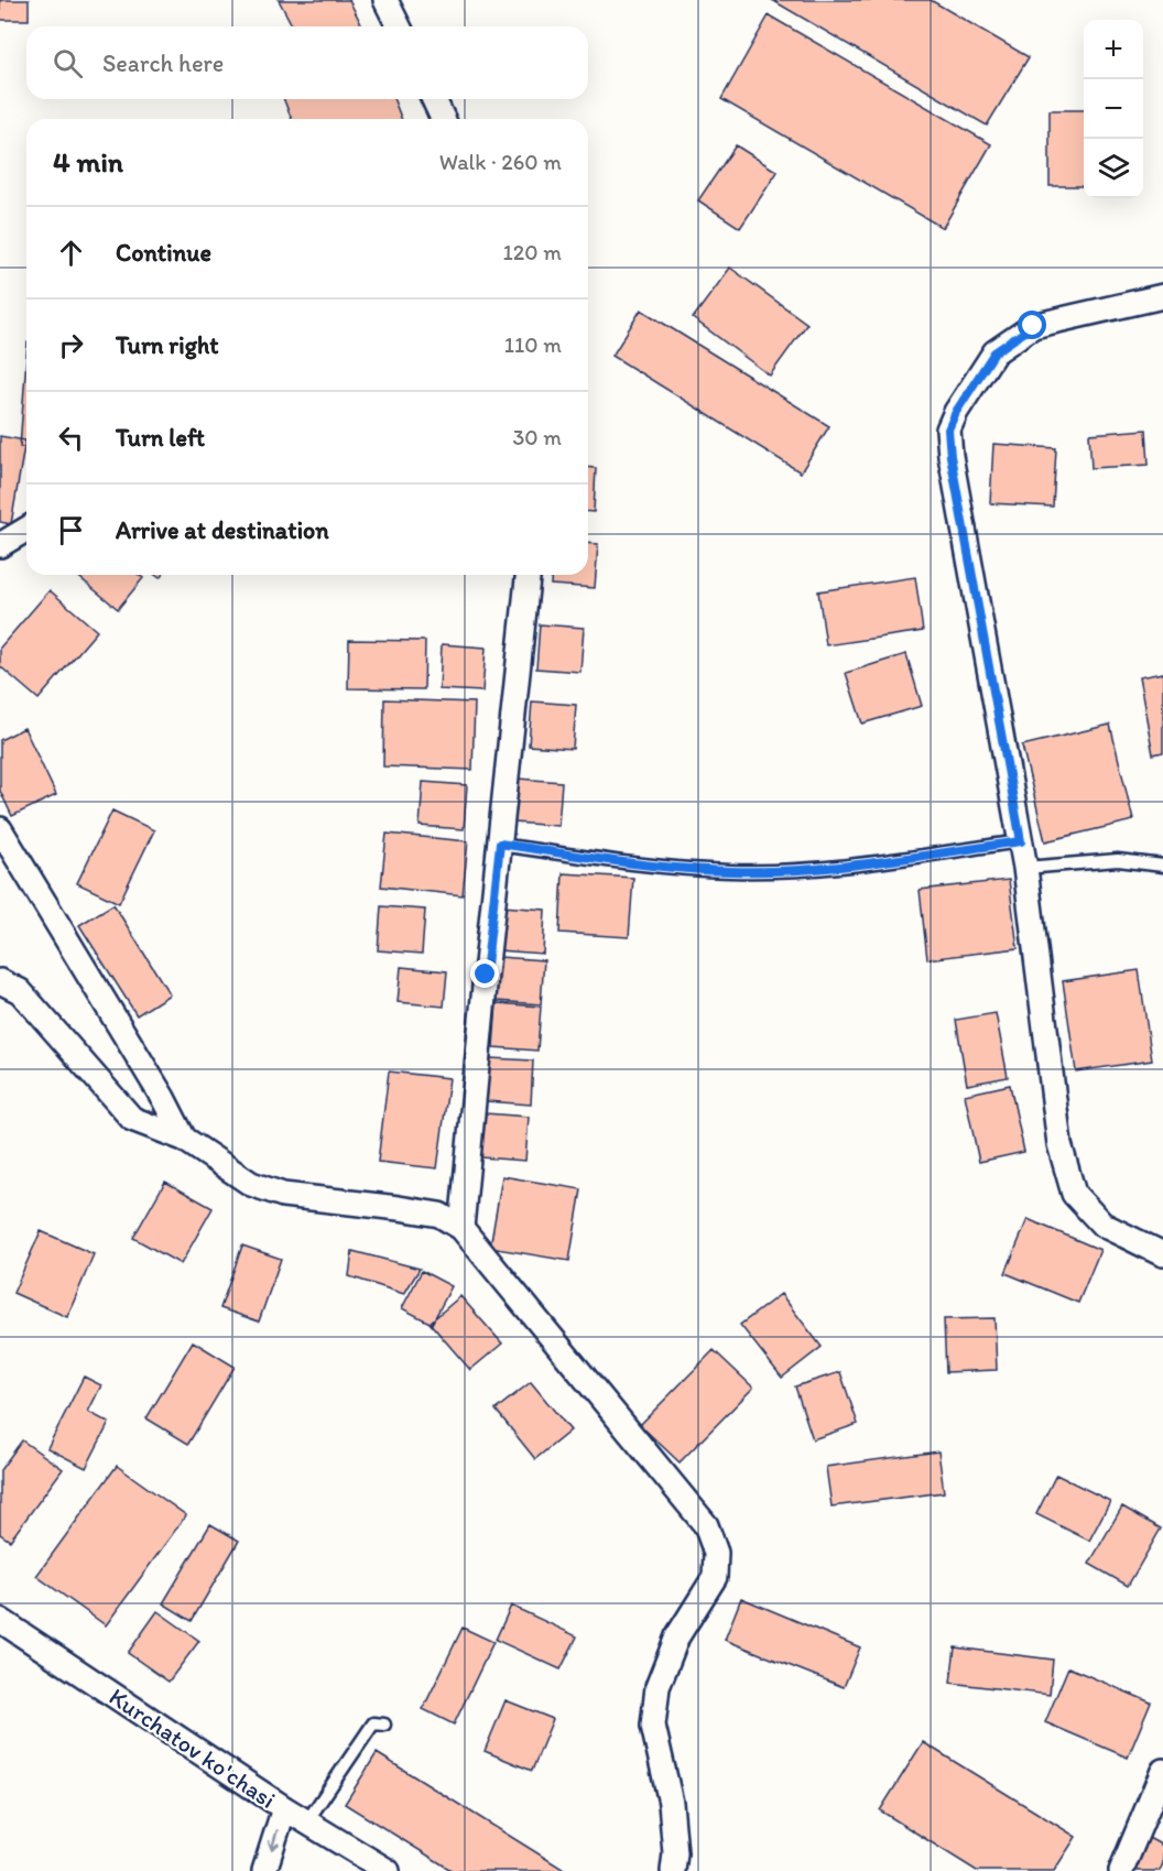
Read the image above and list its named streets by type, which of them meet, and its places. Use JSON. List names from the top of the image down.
{
  "streets": {
    "street": ["Kurchatov ko'chasi"]
  },
  "page": {
    "map_buttons": ["+", "−"],
    "search": "Search here",
    "heading": ["4 min", "Walk · 260 m"],
    "list": [
      ["Continue", "120 m"],
      ["Turn right", "110 m"],
      ["Turn left", "30 m"],
      "Arrive at destination"
    ]
  }
}
